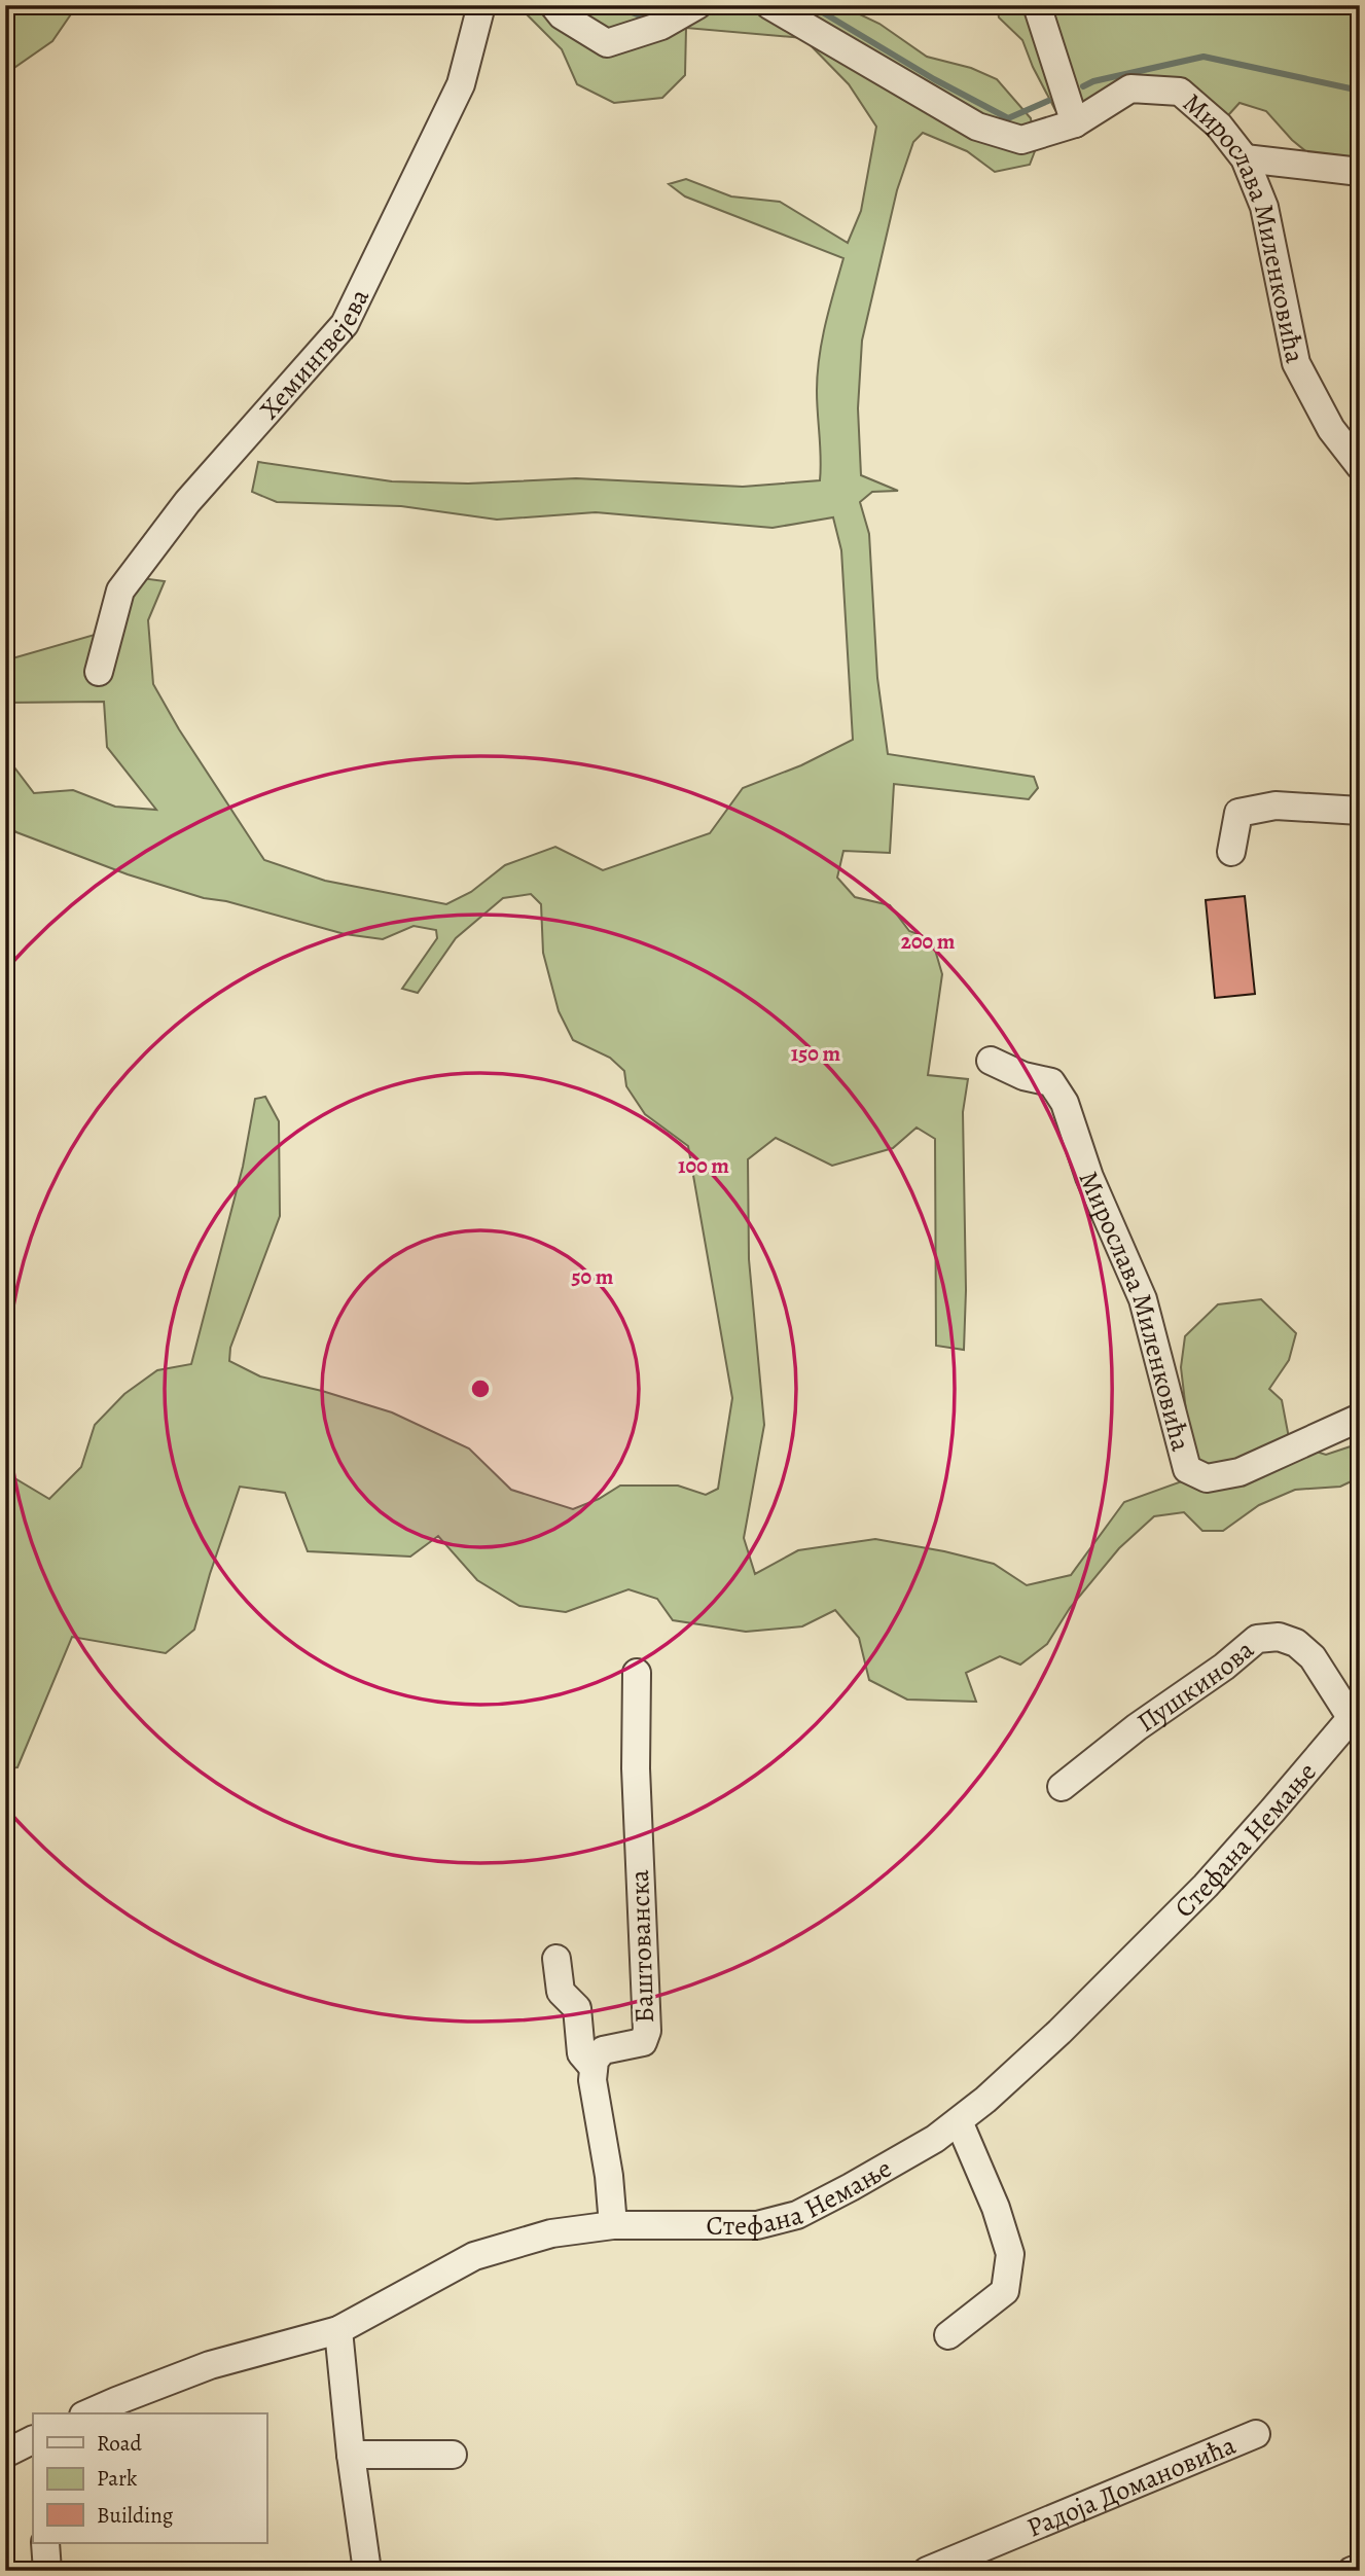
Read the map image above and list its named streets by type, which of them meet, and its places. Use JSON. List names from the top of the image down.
{
  "streets": {
    "street": [
      "Мирослава Миленковића",
      "Хемингвејева",
      "Пушкинова",
      "Стефана Немање",
      "Баштованска",
      "Радоја Домановића"
    ]
  },
  "crossings": [
    ["Пушкинова", "Стефана Немање"]
  ],
  "legend": ["Road", "Park", "Building"],
  "rings": [
    "200 m",
    "150 m",
    "100 m",
    "50 m"
  ]
}
